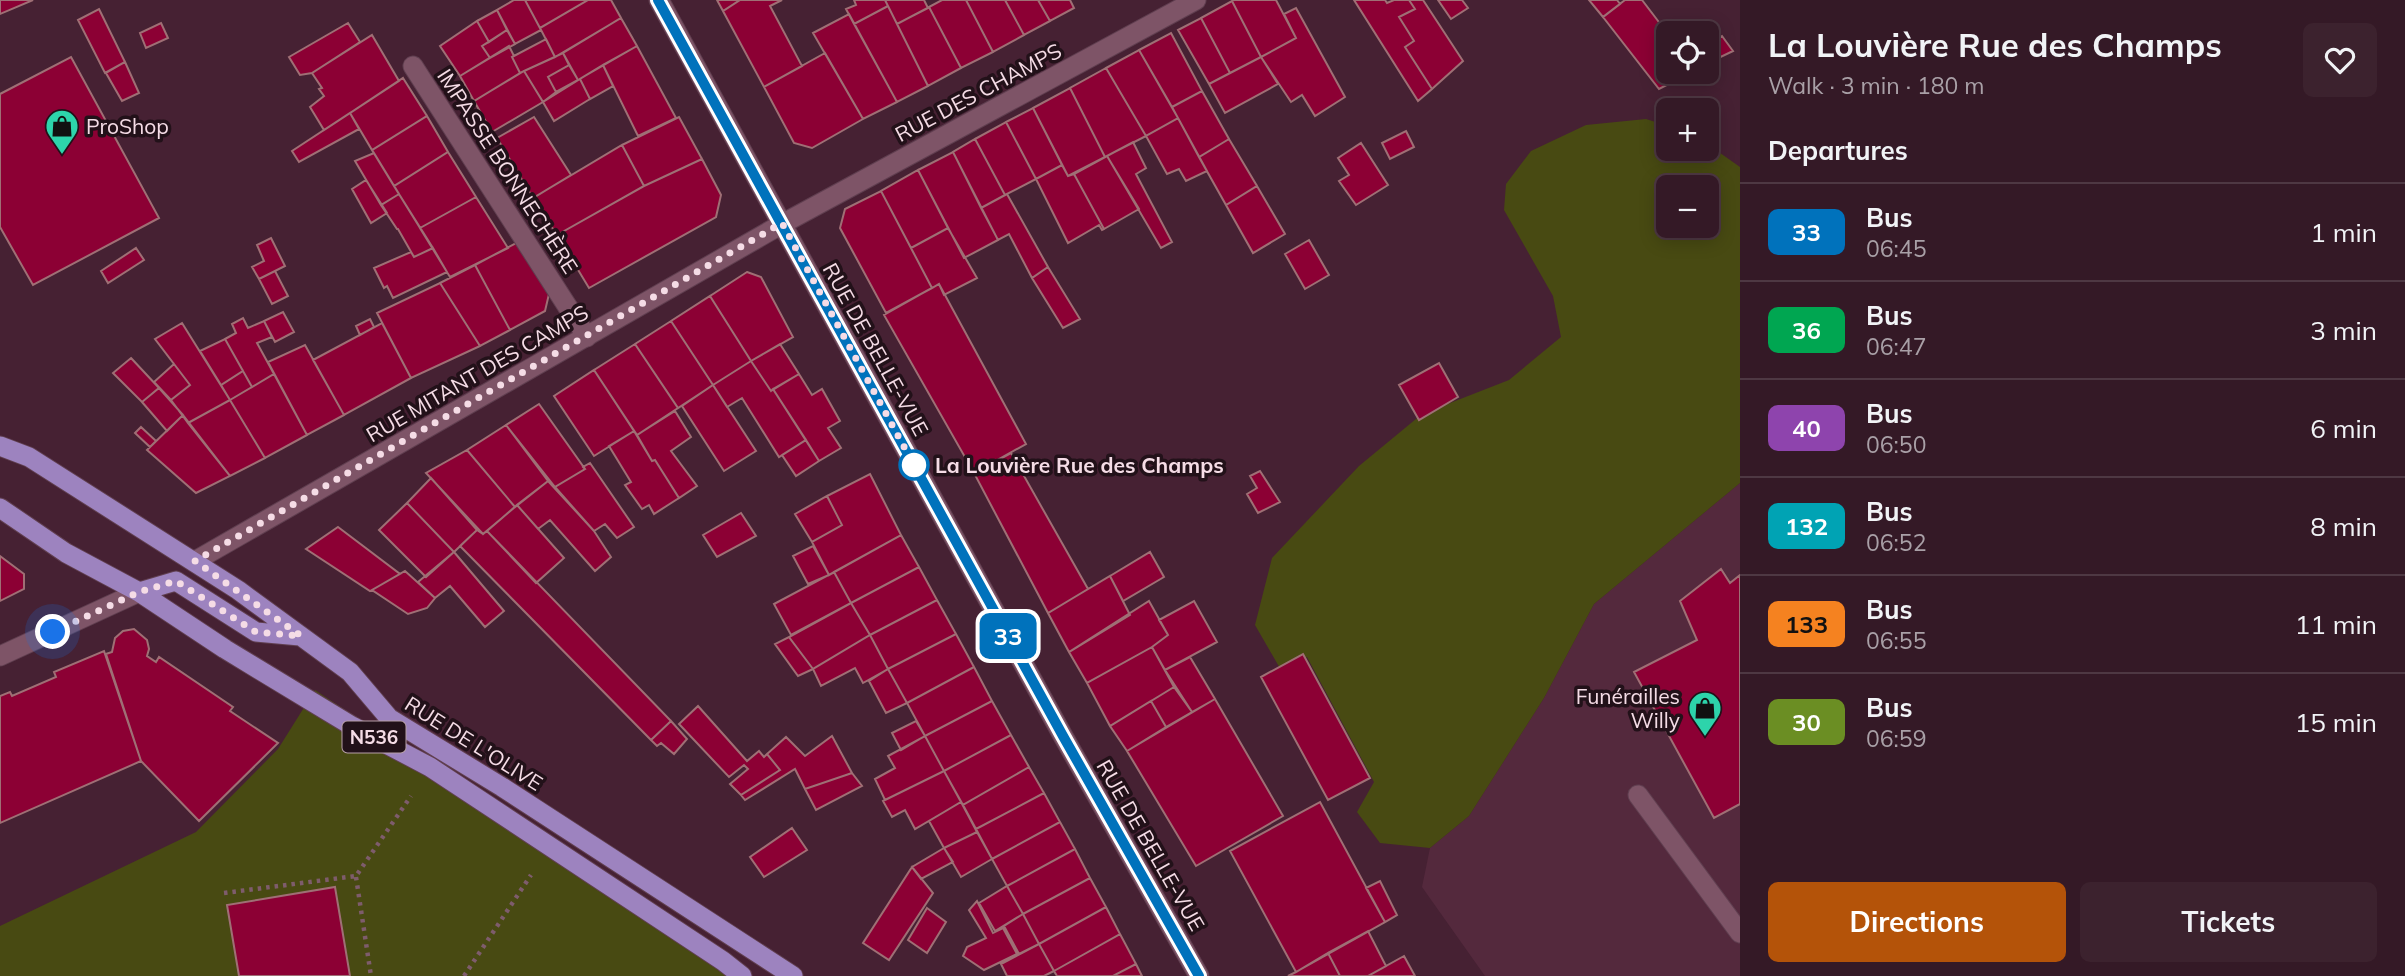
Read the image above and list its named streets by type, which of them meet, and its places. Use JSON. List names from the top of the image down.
{
  "streets": {
    "main road": ["N536", "RUE DE L'OLIVE"],
    "street": [
      "RUE DES CHAMPS",
      "IMPASSE BONNECHÈRE",
      "RUE DE BELLE-VUE",
      "RUE MITANT DES CAMPS"
    ]
  },
  "crossings": [
    ["RUE DES CHAMPS", "RUE DE BELLE-VUE"],
    ["RUE DES CHAMPS", "RUE MITANT DES CAMPS"],
    ["IMPASSE BONNECHÈRE", "RUE MITANT DES CAMPS"],
    ["RUE DE BELLE-VUE", "RUE MITANT DES CAMPS"],
    ["RUE MITANT DES CAMPS", "RUE DE L'OLIVE"]
  ],
  "places": {
    "shop": ["ProShop", "Funérailles Willy"],
    "other": ["La Louvière Rue des Champs"]
  },
  "lines": ["bus line 33"],
  "page": {
    "on_map": "33",
    "heading": [
      ["La Louvière Rue des Champs", "Walk · 3 min · 180 m"],
      "Departures"
    ],
    "map_buttons": ["+", "−"],
    "list": [
      {
        "mark": "33",
        "name": "Bus",
        "note": "06:45",
        "value": "1 min"
      },
      {
        "mark": "36",
        "name": "Bus",
        "note": "06:47",
        "value": "3 min"
      },
      {
        "mark": "40",
        "name": "Bus",
        "note": "06:50",
        "value": "6 min"
      },
      {
        "mark": "132",
        "name": "Bus",
        "note": "06:52",
        "value": "8 min"
      },
      {
        "mark": "133",
        "name": "Bus",
        "note": "06:55",
        "value": "11 min"
      },
      {
        "mark": "30",
        "name": "Bus",
        "note": "06:59",
        "value": "15 min"
      }
    ],
    "buttons": ["Directions", "Tickets"]
  }
}
